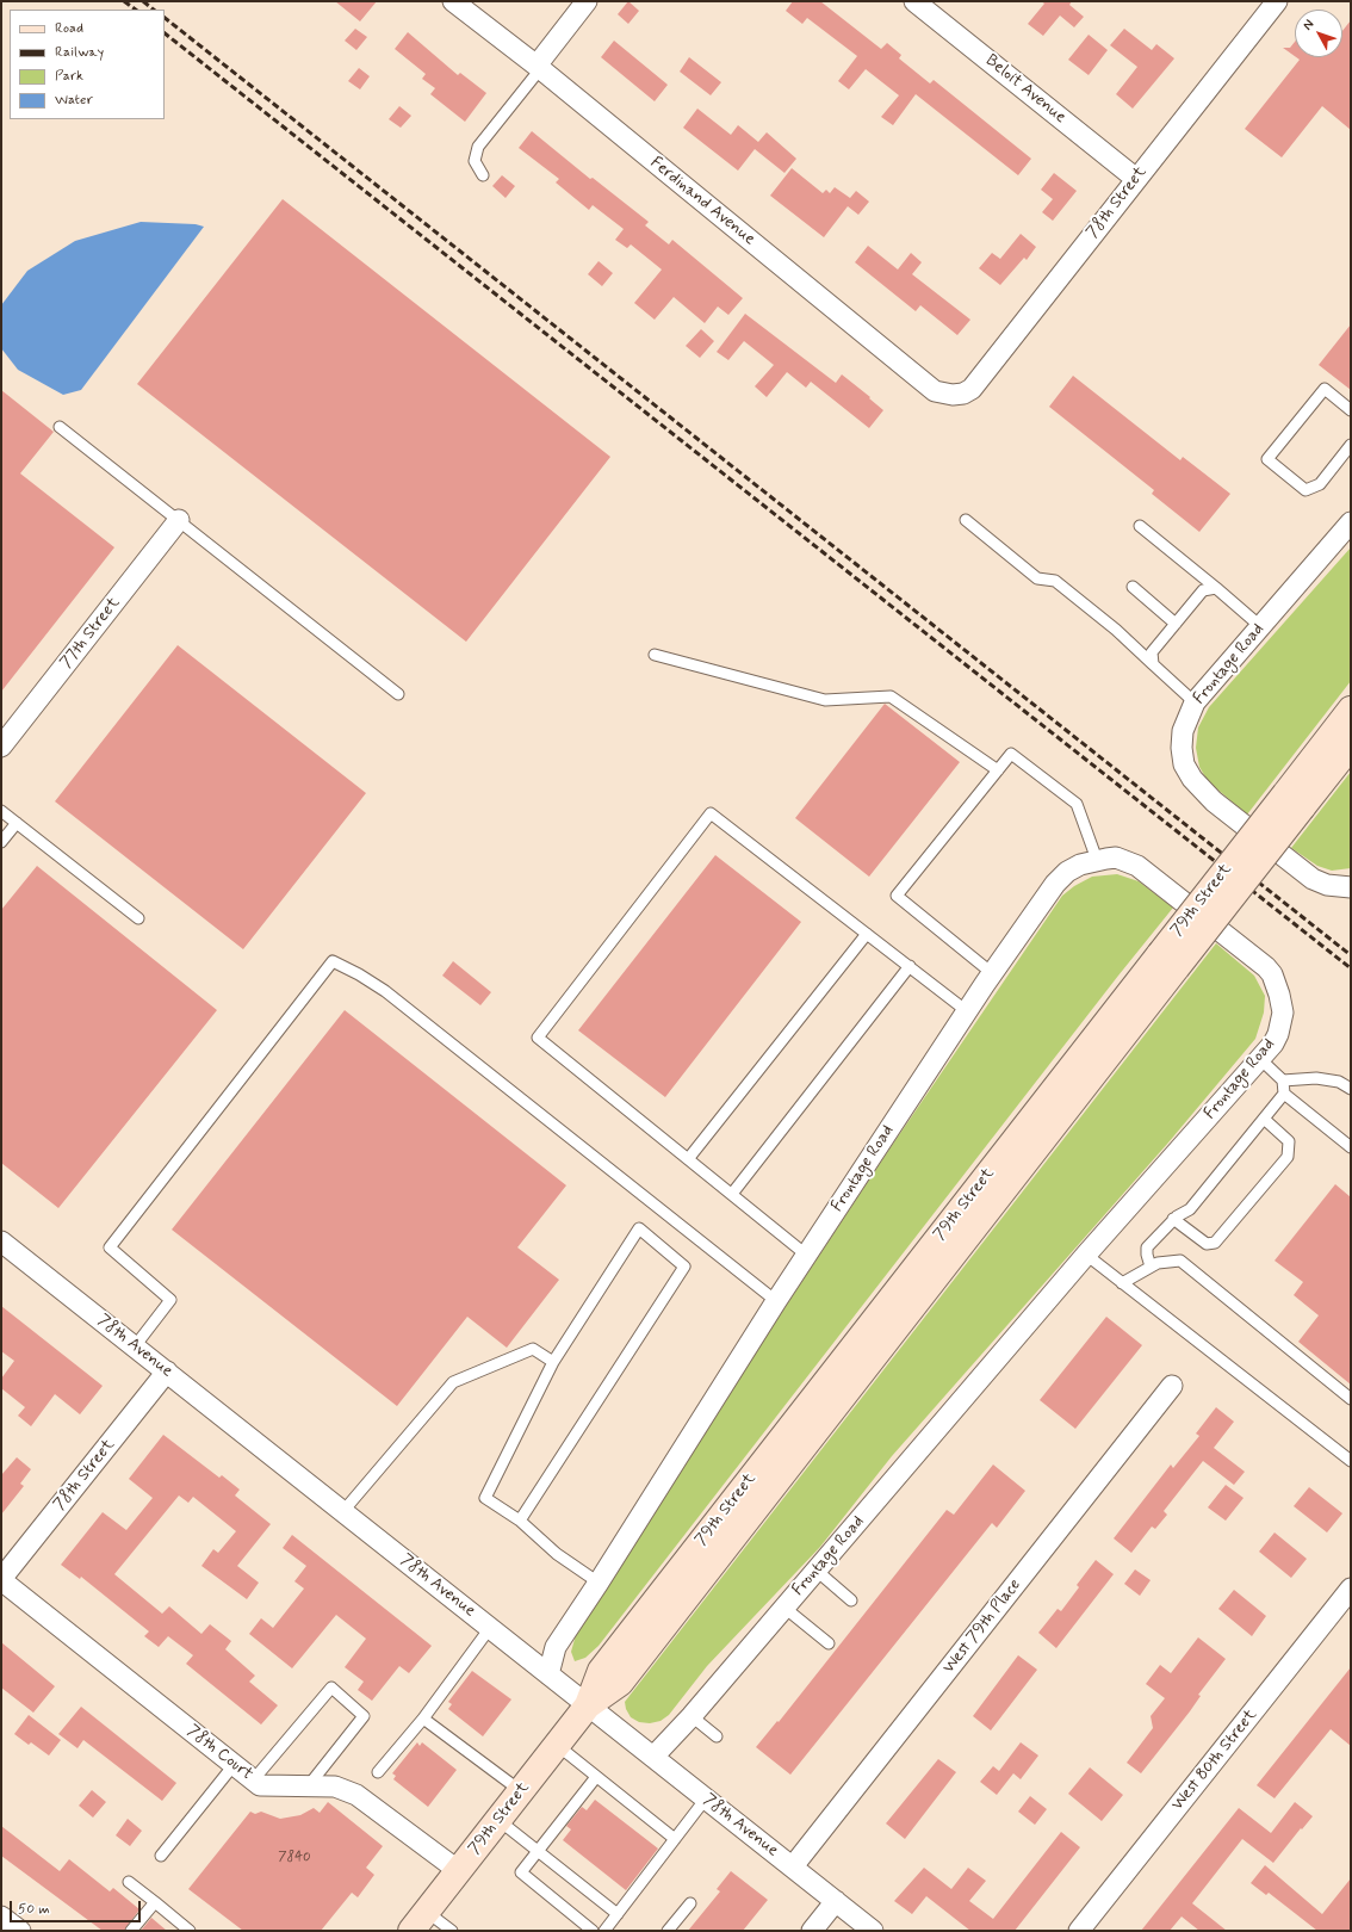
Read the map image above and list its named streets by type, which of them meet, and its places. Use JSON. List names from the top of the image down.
{
  "streets": {
    "main road": ["79th Street"],
    "street": [
      "Beloit Avenue",
      "Ferdinand Avenue",
      "78th Street",
      "77th Street",
      "Frontage Road",
      "78th Avenue",
      "West 79th Place",
      "78th Court",
      "West 80th Street"
    ]
  },
  "crossings": [
    ["Beloit Avenue", "78th Street"],
    ["Ferdinand Avenue", "78th Street"],
    ["78th Street", "78th Avenue"],
    ["78th Street", "78th Court"],
    ["Frontage Road", "78th Avenue"],
    ["79th Street", "78th Avenue"],
    ["79th Street", "78th Court"],
    ["78th Avenue", "West 79th Place"]
  ],
  "house_numbers": ["7840"],
  "legend": [
    "Road",
    "Railway",
    "Park",
    "Water"
  ],
  "scale_bar": "50 m",
  "north": "top left"
}
